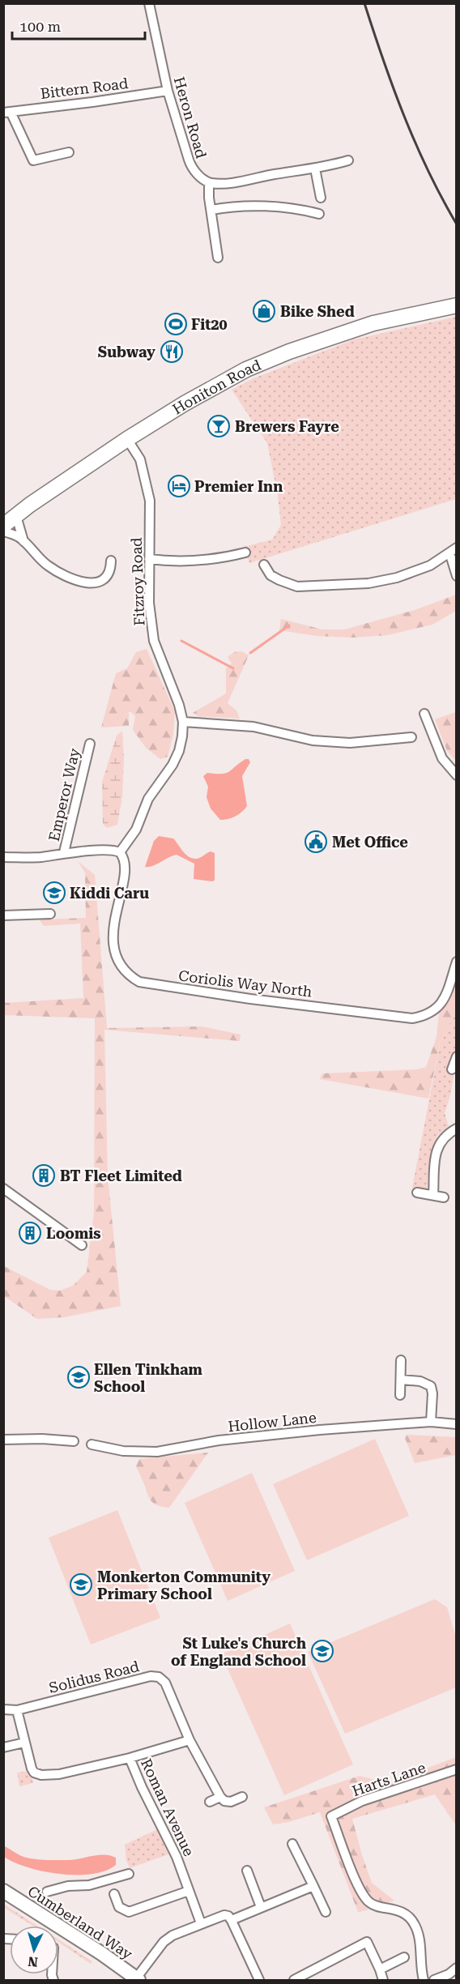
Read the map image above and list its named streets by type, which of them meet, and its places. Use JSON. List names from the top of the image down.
{
  "streets": {
    "main road": ["Honiton Road", "Cumberland Way"],
    "street": [
      "Bittern Road",
      "Heron Road",
      "Fitzroy Road",
      "Emperor Way",
      "Coriolis Way North",
      "Hollow Lane",
      "Solidus Road",
      "Harts Lane",
      "Roman Avenue"
    ]
  },
  "crossings": [
    ["Bittern Road", "Heron Road"],
    ["Honiton Road", "Fitzroy Road"],
    ["Fitzroy Road", "Emperor Way"],
    ["Fitzroy Road", "Coriolis Way North"],
    ["Emperor Way", "Coriolis Way North"],
    ["Solidus Road", "Roman Avenue"]
  ],
  "places": {
    "shop": ["Bike Shed"],
    "sports": ["Fit20"],
    "restaurant": ["Subway"],
    "bar": ["Brewers Fayre"],
    "hotel": ["Premier Inn"],
    "public building": ["Met Office"],
    "school or university": [
      "Kiddi Caru",
      "Ellen Tinkham School",
      "Monkerton Community Primary School",
      "St Luke's Church of England School"
    ],
    "building": ["BT Fleet Limited", "Loomis"]
  },
  "scale_bar": "100 m",
  "north": "bottom"
}
